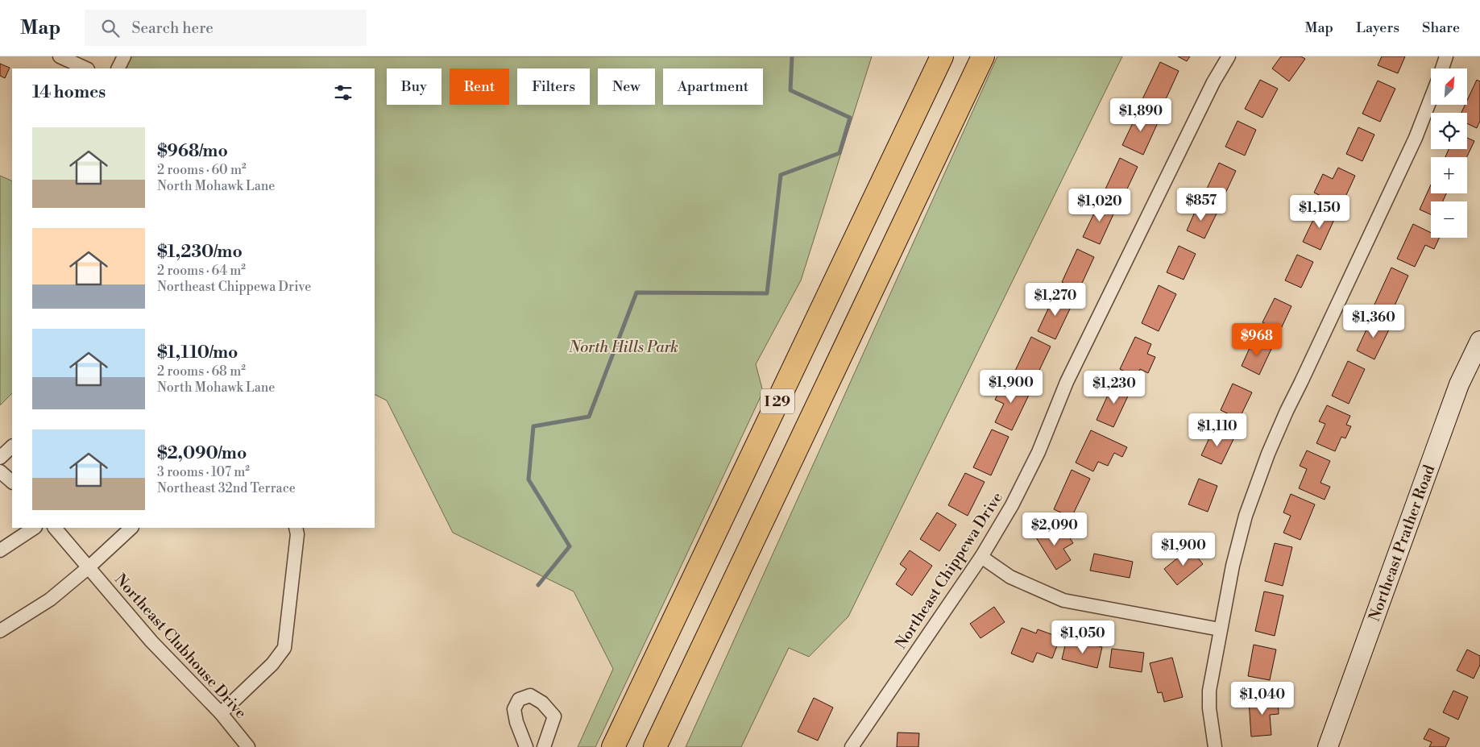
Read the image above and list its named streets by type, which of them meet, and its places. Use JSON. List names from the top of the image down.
{
  "streets": {
    "highway": ["I 29"],
    "main road": ["Northeast Prather Road"],
    "street": ["Northeast Chippewa Drive", "Northeast Clubhouse Drive"]
  },
  "parks": ["North Hills Park"],
  "north": "top right",
  "page": {
    "header": "Map",
    "search": "Search here",
    "nav": ["Map", "Layers", "Share"],
    "map_buttons": ["+", "−"],
    "chip": [
      "Buy",
      "Rent",
      "Filters",
      "New",
      "Apartment"
    ],
    "heading": "14 homes",
    "price": [
      "$1,890",
      "$857",
      "$1,020",
      "$1,150",
      "$1,270",
      "$1,360",
      "$968",
      "$1,900",
      "$1,230",
      "$1,110",
      "$2,090",
      "$1,900",
      "$1,050",
      "$1,040"
    ],
    "list": [
      {
        "name": "$968/mo",
        "note": "2 rooms · 60 m² · North Mohawk Lane"
      },
      {
        "name": "$1,230/mo",
        "note": "2 rooms · 64 m² · Northeast Chippewa Drive"
      },
      {
        "name": "$1,110/mo",
        "note": "2 rooms · 68 m² · North Mohawk Lane"
      },
      {
        "name": "$2,090/mo",
        "note": "3 rooms · 107 m² · Northeast 32nd Terrace"
      }
    ]
  }
}
